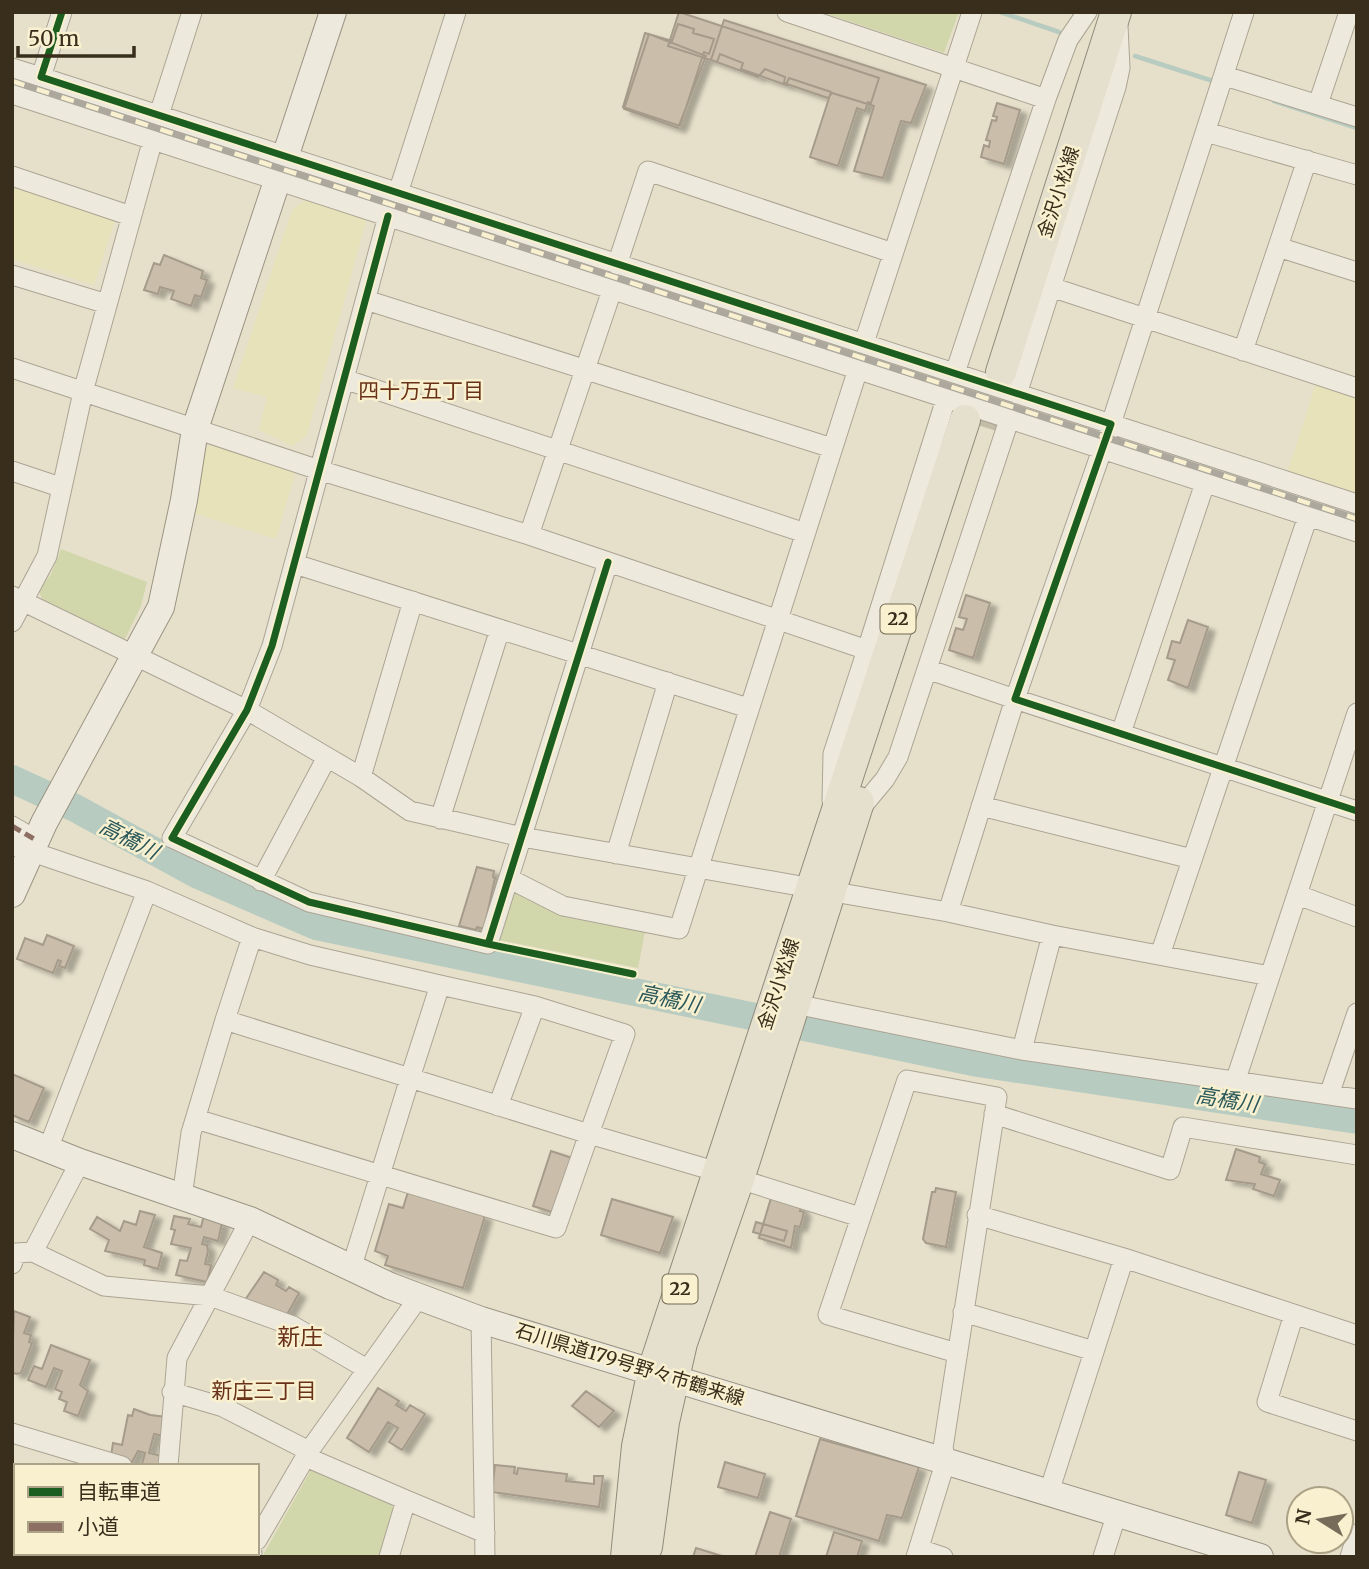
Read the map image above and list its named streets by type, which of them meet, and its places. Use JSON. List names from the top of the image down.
{
  "streets": {
    "main road": ["金沢小松線", "22", "石川県道179号野々市鶴来線"]
  },
  "crossings": [
    ["金沢小松線", "石川県道179号野々市鶴来線"]
  ],
  "districts": ["四十万五丁目", "新庄", "新庄三丁目"],
  "water": ["高橋川"],
  "legend": ["自転車道", "小道"],
  "scale_bar": "50 m",
  "north": "left"
}
